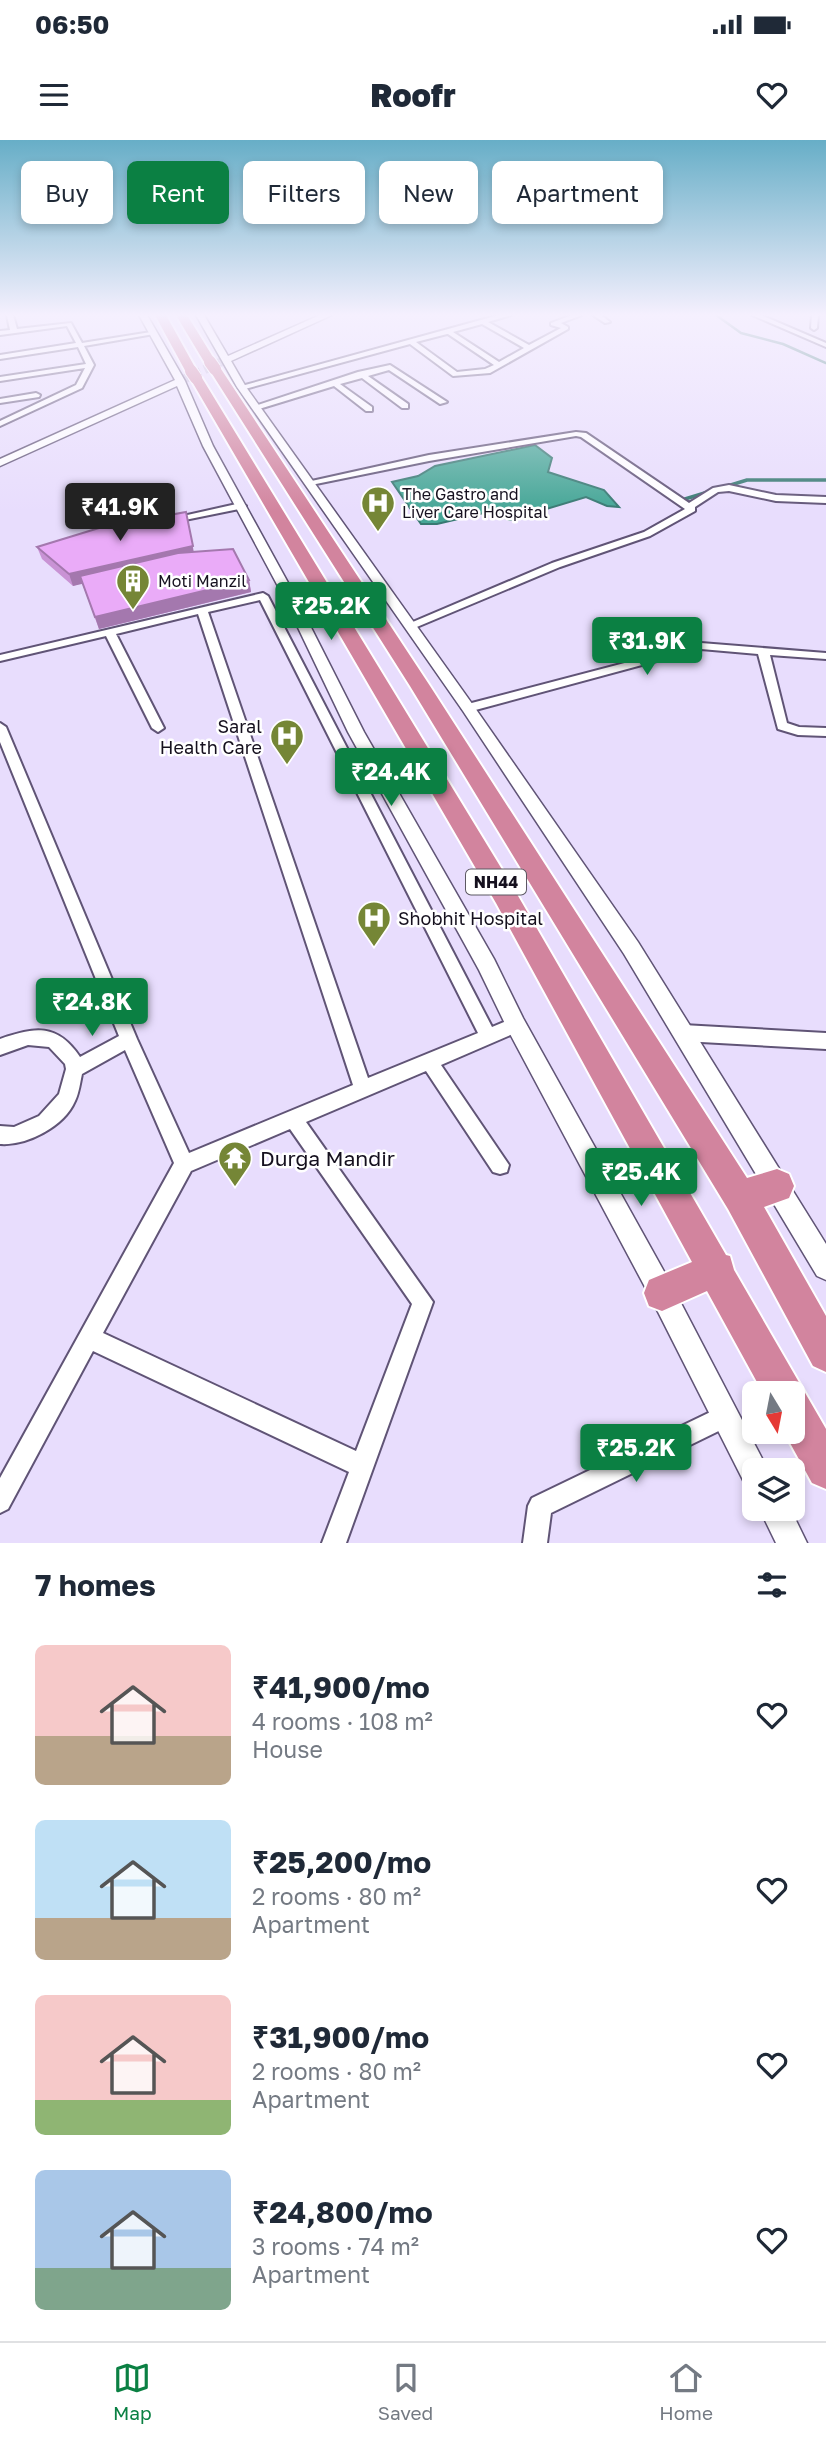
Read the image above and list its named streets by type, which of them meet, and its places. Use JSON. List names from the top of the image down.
{
  "streets": {
    "highway": ["NH44"]
  },
  "places": {
    "hospital": ["The Gastro and Liver Care Hospital", "Saral Health Care", "Shobhit Hospital"],
    "building": ["Moti Manzil"],
    "temple": ["Durga Mandir"]
  },
  "north": "bottom",
  "page": {
    "status": "06:50",
    "header": "Roofr",
    "chip": [
      "Buy",
      "Rent",
      "Filters",
      "New",
      "Apartment"
    ],
    "price": [
      "₹41.9K",
      "₹25.2K",
      "₹31.9K",
      "₹24.4K",
      "₹24.8K",
      "₹25.4K",
      "₹25.2K"
    ],
    "heading": "7 homes",
    "list": [
      {
        "name": "₹41,900/mo",
        "note": "4 rooms · 108 m² · House"
      },
      {
        "name": "₹25,200/mo",
        "note": "2 rooms · 80 m² · Apartment"
      },
      {
        "name": "₹31,900/mo",
        "note": "2 rooms · 80 m² · Apartment"
      },
      {
        "name": "₹24,800/mo",
        "note": "3 rooms · 74 m² · Apartment"
      }
    ],
    "tabs": ["Map", "Saved", "Home"]
  }
}
